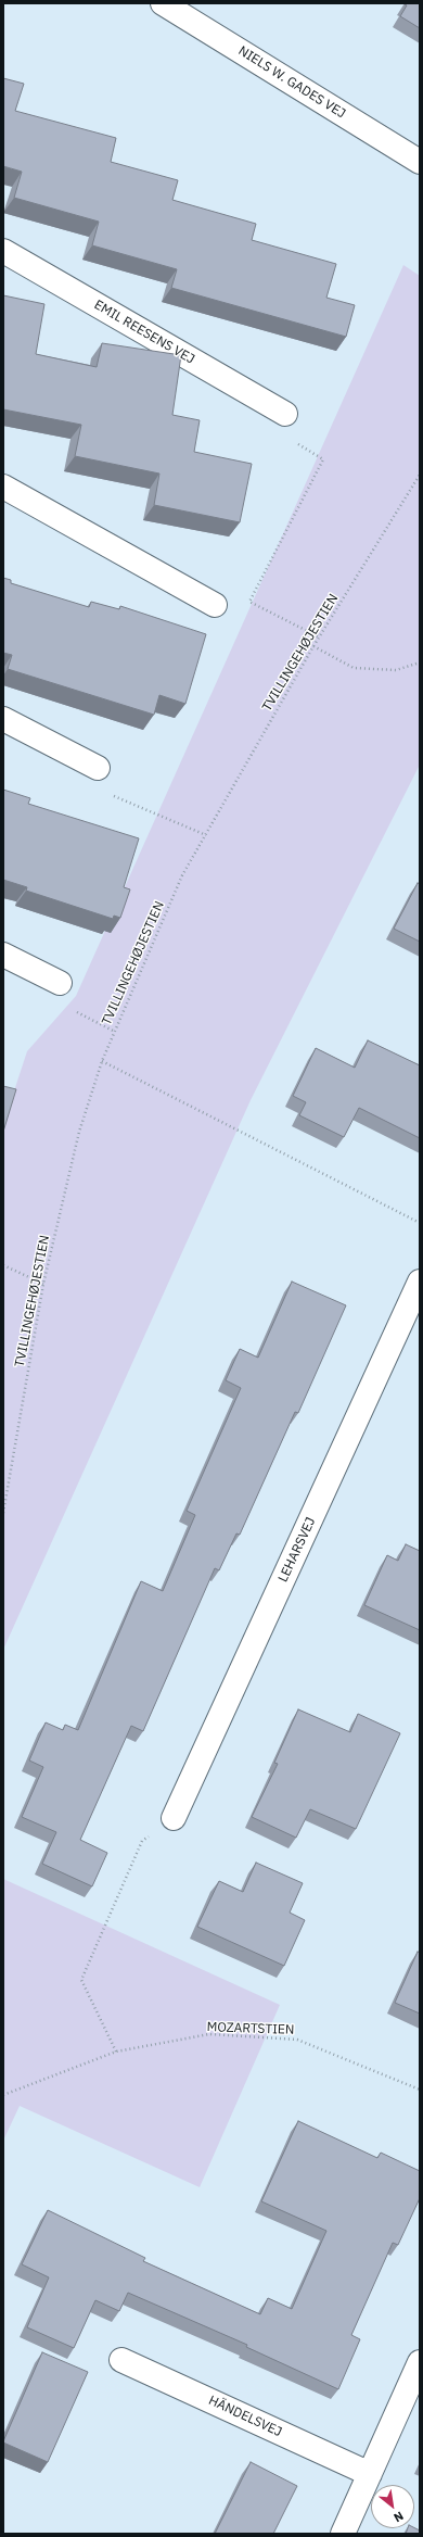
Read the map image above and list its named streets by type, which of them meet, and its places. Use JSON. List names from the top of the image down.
{
  "streets": {
    "street": [
      "NIELS W. GADES VEJ",
      "EMIL REESENS VEJ",
      "LEHARSVEJ",
      "HÄNDELSVEJ"
    ],
    "path": ["TVILLINGEHØJESTIEN", "MOZARTSTIEN"]
  },
  "north": "bottom right"
}
